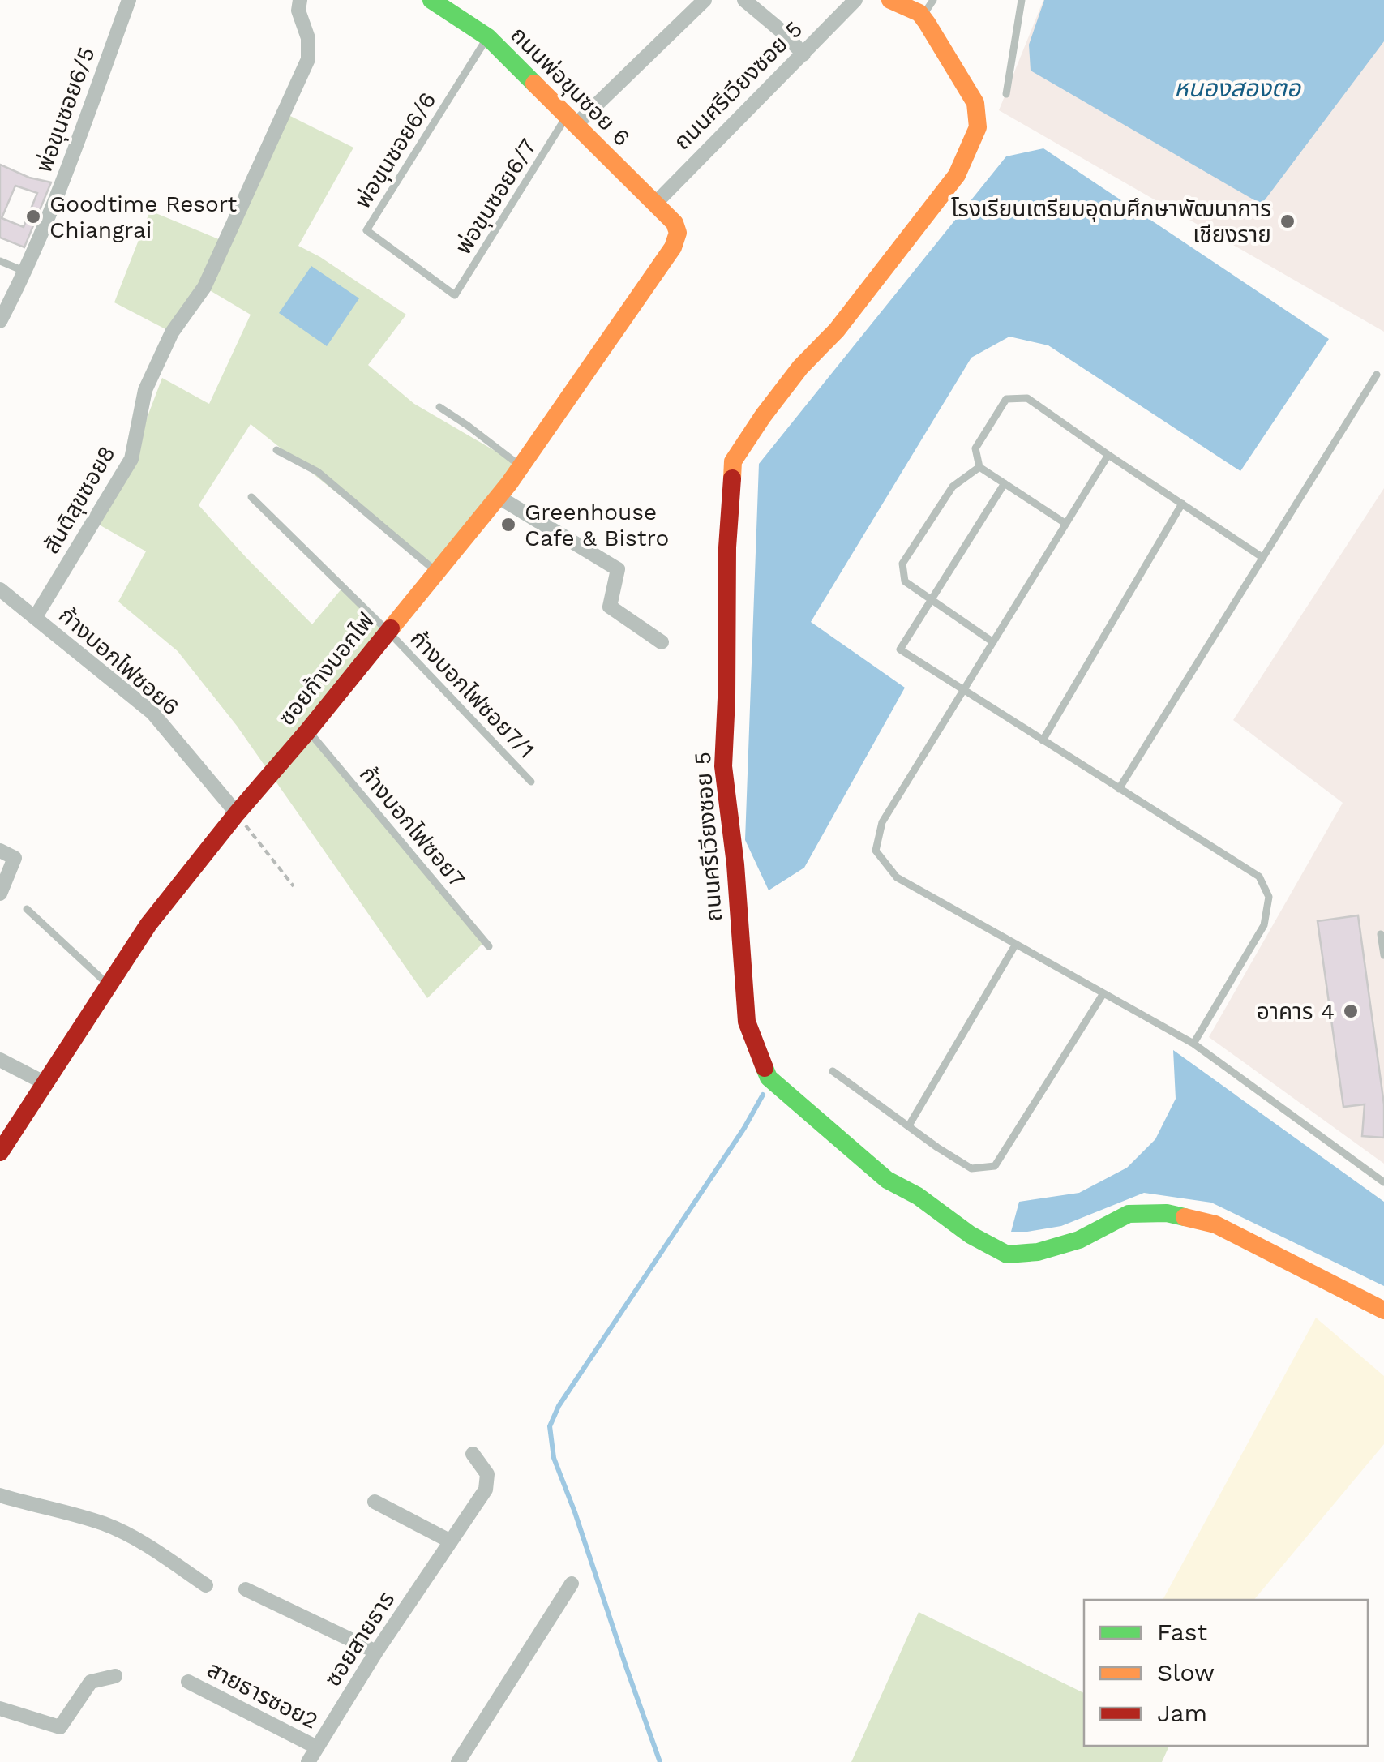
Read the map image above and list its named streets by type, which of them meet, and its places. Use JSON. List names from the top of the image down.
{
  "streets": {
    "street": [
      "ถนนศรีเวียงซอย 5",
      "ถนนพ่อขุนซอย 6",
      "พ่อขุนซอย6/5",
      "สันติสุขซอย8",
      "ก้างบอกไฟซอย6",
      "ซอยก้างบอกไฟ",
      "ซอยสายธาร",
      "สายธารซอย2"
    ],
    "lane": [
      "พ่อขุนซอย6/6",
      "พ่อขุนซอย6/7",
      "ก้างบอกไฟซอย7/1",
      "ก้างบอกไฟซอย7"
    ]
  },
  "crossings": [
    ["ถนนศรีเวียงซอย 5", "ถนนพ่อขุนซอย 6"],
    ["ถนนศรีเวียงซอย 5", "ซอยก้างบอกไฟ"],
    ["ถนนพ่อขุนซอย 6", "พ่อขุนซอย6/6"],
    ["ถนนพ่อขุนซอย 6", "พ่อขุนซอย6/7"],
    ["ถนนพ่อขุนซอย 6", "ซอยก้างบอกไฟ"],
    ["พ่อขุนซอย6/6", "พ่อขุนซอย6/7"],
    ["สันติสุขซอย8", "ก้างบอกไฟซอย6"],
    ["ก้างบอกไฟซอย6", "ซอยก้างบอกไฟ"],
    ["ซอยก้างบอกไฟ", "ก้างบอกไฟซอย7/1"],
    ["ซอยก้างบอกไฟ", "ก้างบอกไฟซอย7"],
    ["ซอยสายธาร", "สายธารซอย2"]
  ],
  "water": ["หนองสองตอ"],
  "places": [
    "Goodtime Resort Chiangrai",
    "โรงเรียนเตรียมอุดมศึกษาพัฒนาการ เชียงราย",
    "Greenhouse Cafe & Bistro",
    "อาคาร 4"
  ],
  "legend": ["Fast", "Slow", "Jam"]
}
